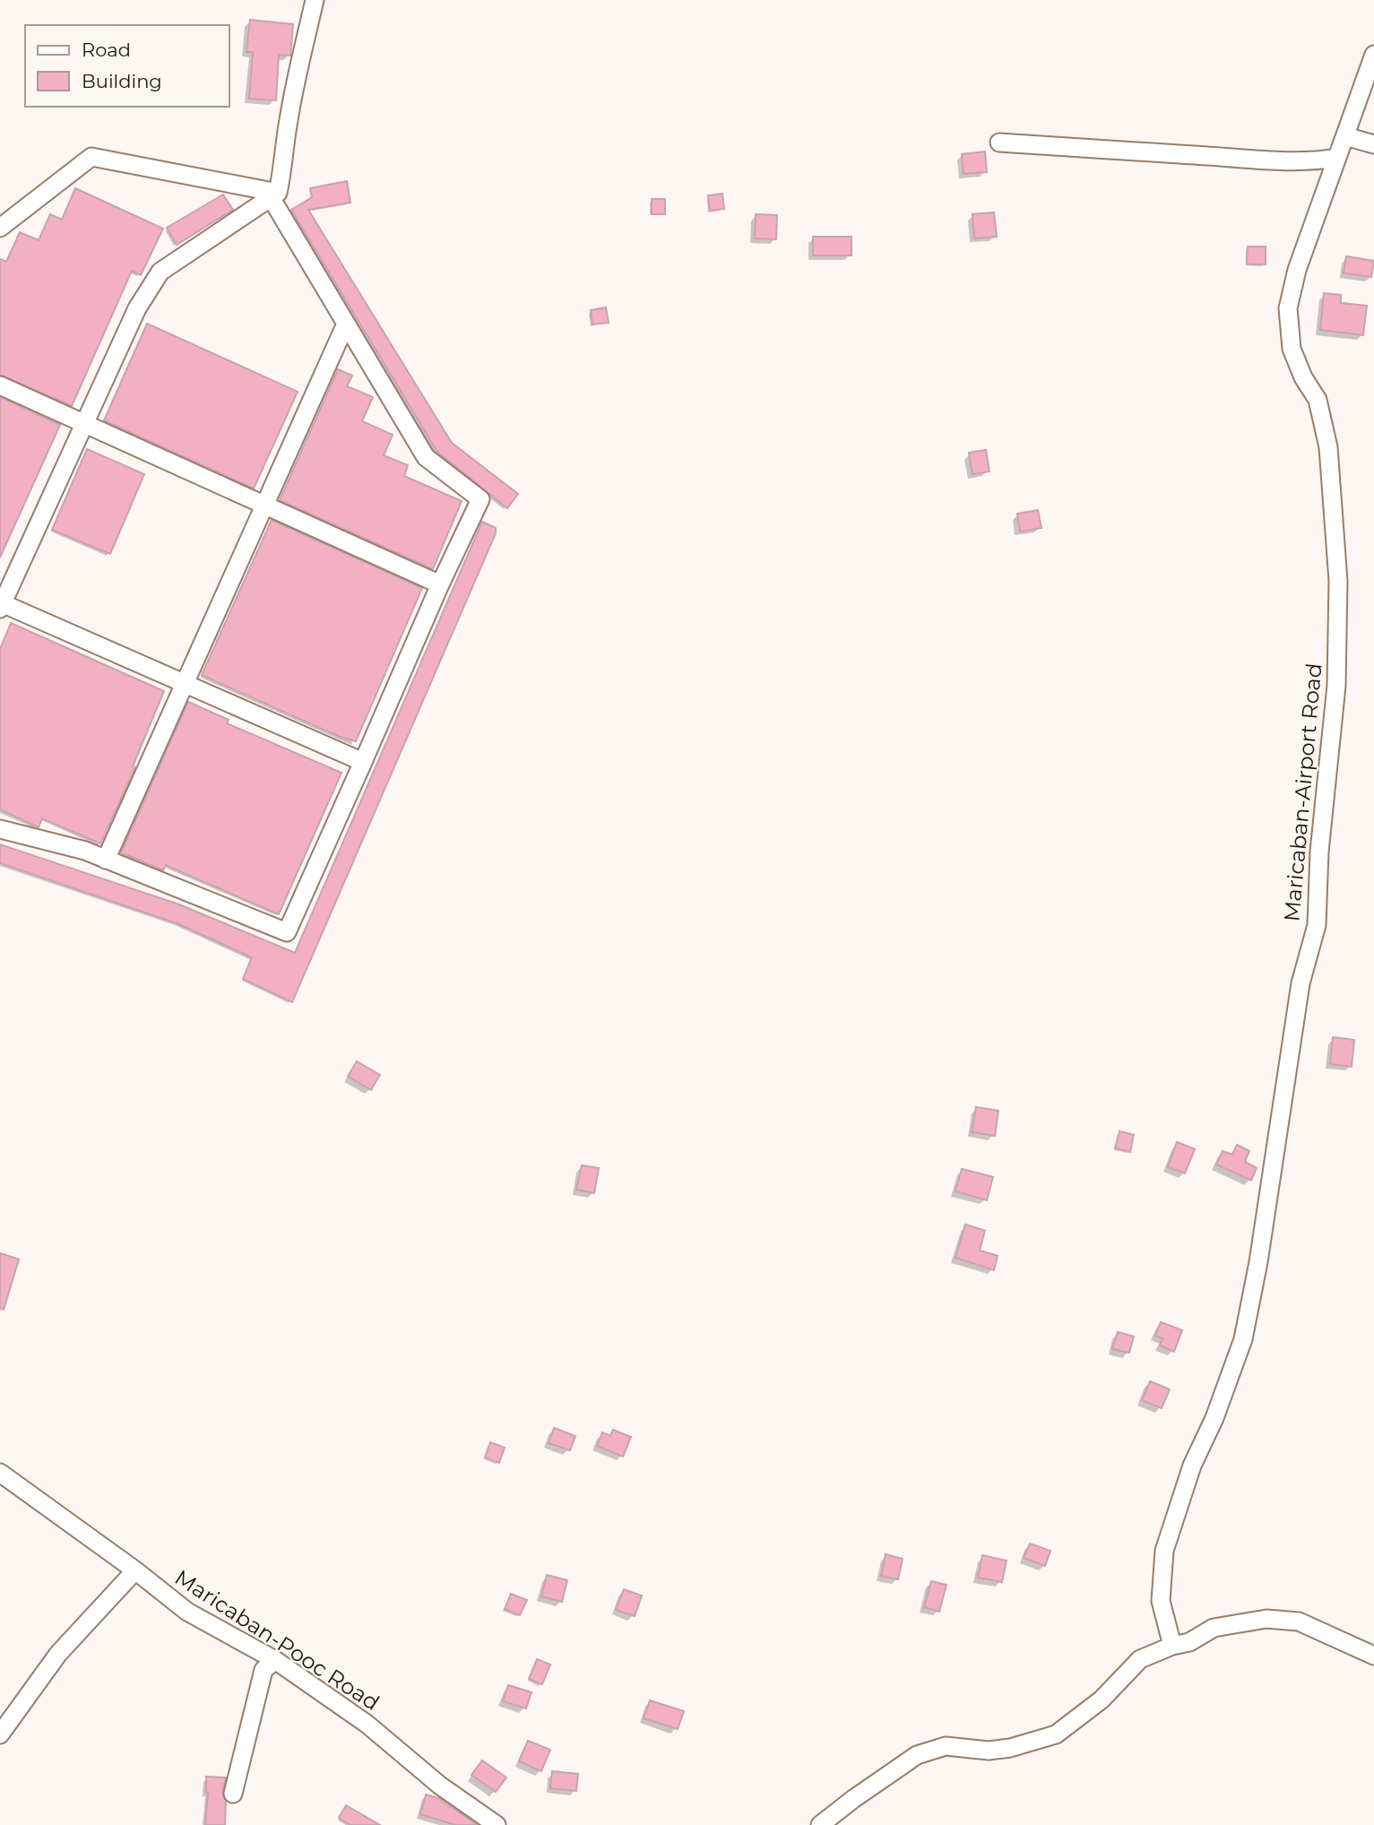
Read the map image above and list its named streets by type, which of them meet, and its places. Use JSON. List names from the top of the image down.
{
  "streets": {
    "street": ["Maricaban-Airport Road", "Maricaban-Pooc Road"]
  },
  "legend": ["Road", "Building"]
}
